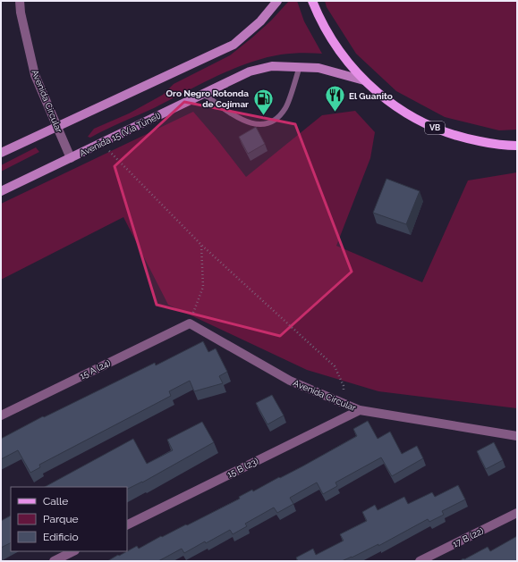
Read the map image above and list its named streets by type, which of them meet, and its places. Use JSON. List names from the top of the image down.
{
  "streets": {
    "main road": ["VB", "Avenida 15 (Vía Túnel)"],
    "street": [
      "Avenida Circular",
      "15 A (24)",
      "15 B (23)",
      "17 B (22)"
    ]
  },
  "crossings": [
    ["Avenida Circular", "Avenida 15 (Vía Túnel)"],
    ["Avenida Circular", "15 A (24)"],
    ["Avenida Circular", "15 B (23)"],
    ["VB", "Avenida 15 (Vía Túnel)"]
  ],
  "places": {
    "restaurant": ["El Guanito"],
    "fuel station": ["Oro Negro Rotonda de Cojímar"]
  },
  "legend": ["Calle", "Parque", "Edificio"]
}
